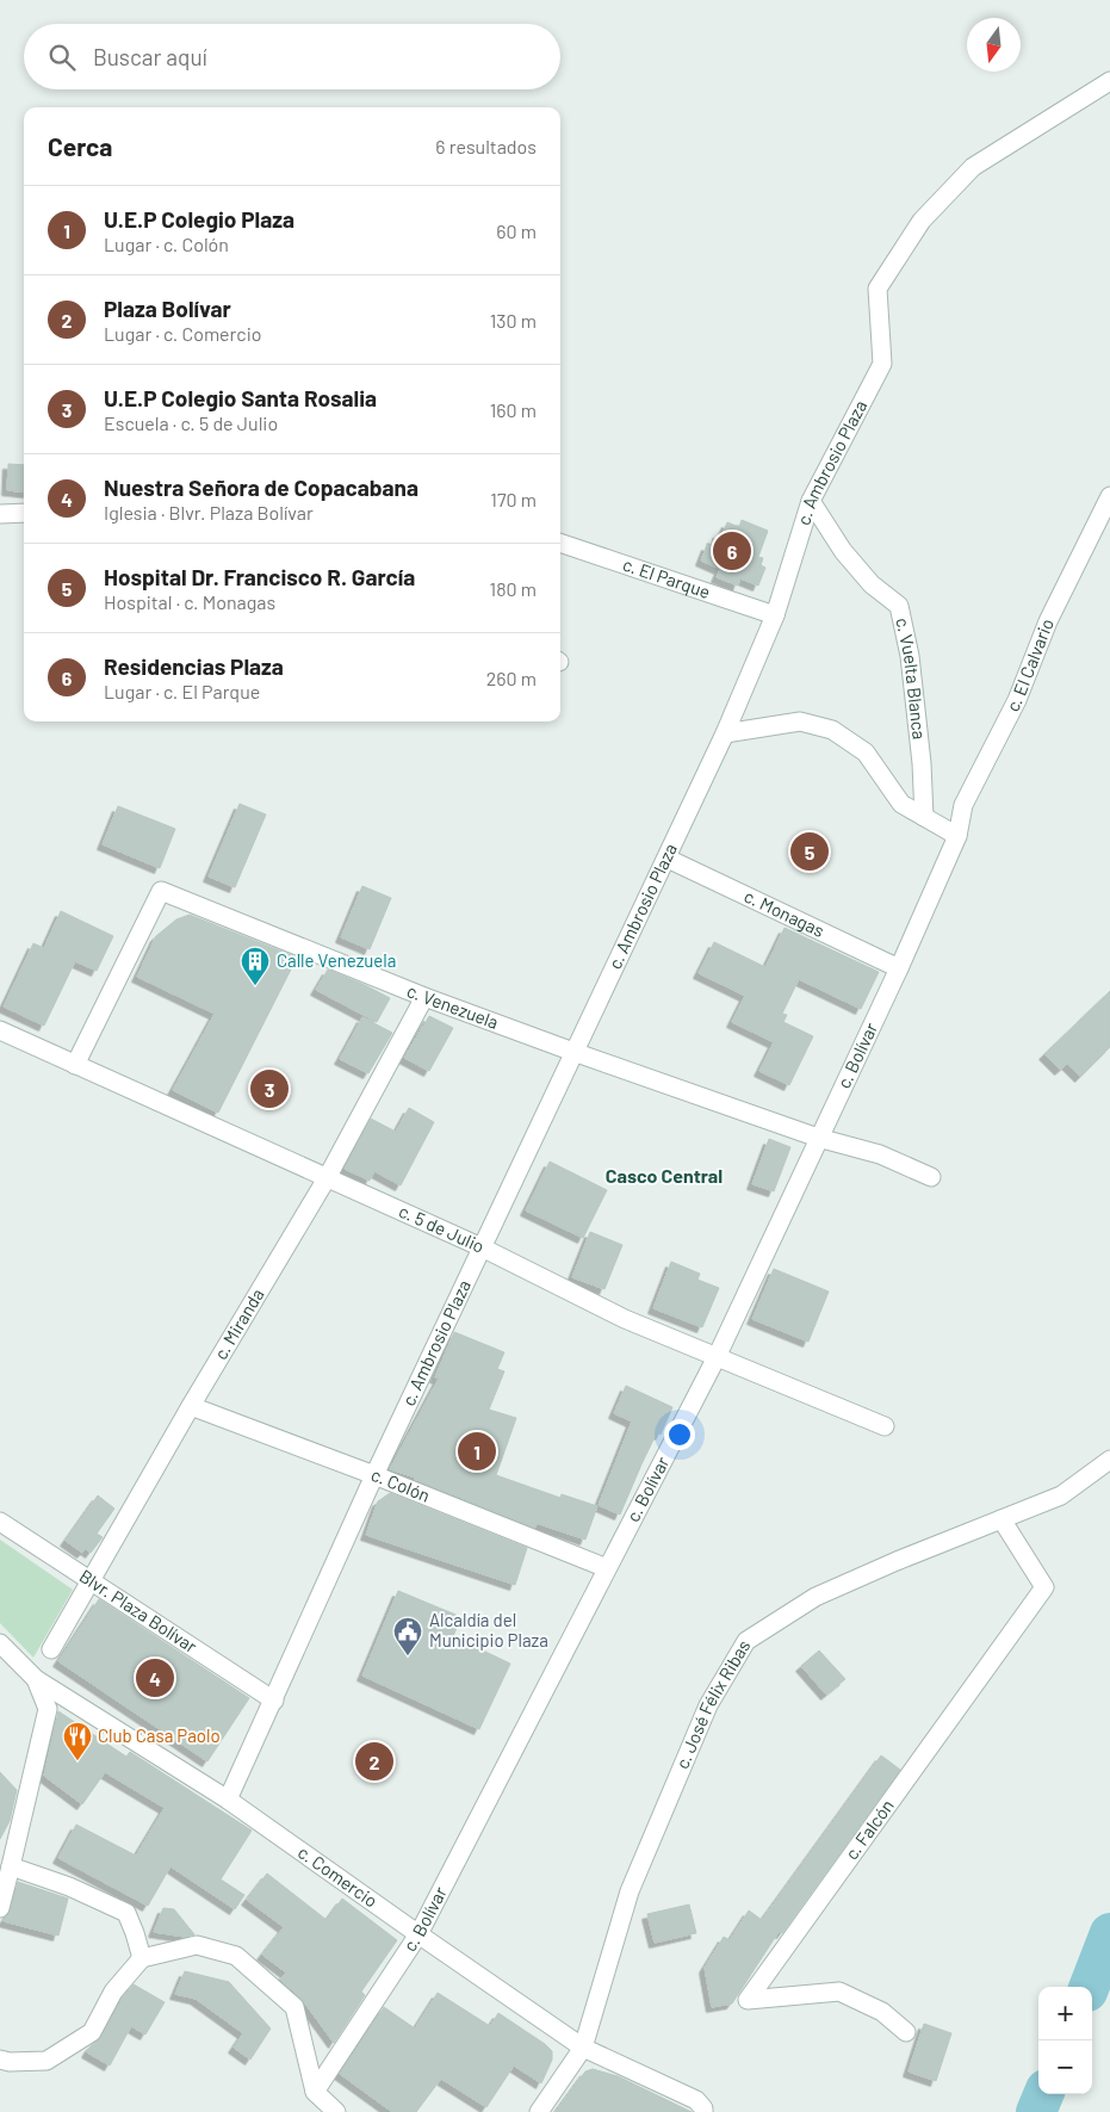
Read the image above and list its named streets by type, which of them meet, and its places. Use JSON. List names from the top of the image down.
{
  "streets": {
    "street": [
      "c. Ambrosio Plaza",
      "c. El Parque",
      "c. El Calvario",
      "c. Vuelta Blanca",
      "c. Monagas",
      "c. Venezuela",
      "c. Bolívar",
      "c. 5 de Julio",
      "c. Miranda",
      "c. Colón",
      "Blvr. Plaza Bolívar",
      "c. José Félix Ribas",
      "c. Falcón",
      "c. Comercio"
    ]
  },
  "crossings": [
    ["c. Ambrosio Plaza", "c. El Parque"],
    ["c. Ambrosio Plaza", "c. Vuelta Blanca"],
    ["c. Ambrosio Plaza", "c. Monagas"],
    ["c. Ambrosio Plaza", "c. Venezuela"],
    ["c. Ambrosio Plaza", "c. 5 de Julio"],
    ["c. Ambrosio Plaza", "c. Colón"],
    ["c. Ambrosio Plaza", "Blvr. Plaza Bolívar"],
    ["c. Ambrosio Plaza", "c. Comercio"],
    ["c. El Calvario", "c. Bolívar"],
    ["c. Monagas", "c. Bolívar"],
    ["c. Venezuela", "c. Bolívar"],
    ["c. Venezuela", "c. 5 de Julio"],
    ["c. Venezuela", "c. Miranda"],
    ["c. Bolívar", "c. 5 de Julio"],
    ["c. Bolívar", "c. Colón"],
    ["c. Bolívar", "c. Comercio"],
    ["c. 5 de Julio", "c. Miranda"],
    ["c. Miranda", "c. Colón"],
    ["c. Miranda", "Blvr. Plaza Bolívar"],
    ["c. José Félix Ribas", "c. Falcón"],
    ["c. José Félix Ribas", "c. Comercio"]
  ],
  "districts": ["Casco Central"],
  "places": {
    "building": ["Calle Venezuela"],
    "public building": ["Alcaldía del Municipio Plaza"],
    "restaurant": ["Club Casa Paolo"]
  },
  "north": "bottom",
  "page": {
    "search": "Buscar aquí",
    "heading": ["Cerca", "6 resultados"],
    "list": [
      {
        "mark": "1",
        "name": "U.E.P Colegio Plaza",
        "note": "Lugar · c. Colón",
        "value": "60 m"
      },
      {
        "mark": "2",
        "name": "Plaza Bolívar",
        "note": "Lugar · c. Comercio",
        "value": "130 m"
      },
      {
        "mark": "3",
        "name": "U.E.P Colegio Santa Rosalia",
        "note": "Escuela · c. 5 de Julio",
        "value": "160 m"
      },
      {
        "mark": "4",
        "name": "Nuestra Señora de Copacabana",
        "note": "Iglesia · Blvr. Plaza Bolívar",
        "value": "170 m"
      },
      {
        "mark": "5",
        "name": "Hospital Dr. Francisco R. García",
        "note": "Hospital · c. Monagas",
        "value": "180 m"
      },
      {
        "mark": "6",
        "name": "Residencias Plaza",
        "note": "Lugar · c. El Parque",
        "value": "260 m"
      }
    ],
    "pins": [
      "6",
      "5",
      "3",
      "1",
      "4",
      "2"
    ],
    "map_buttons": ["+", "−"]
  }
}
